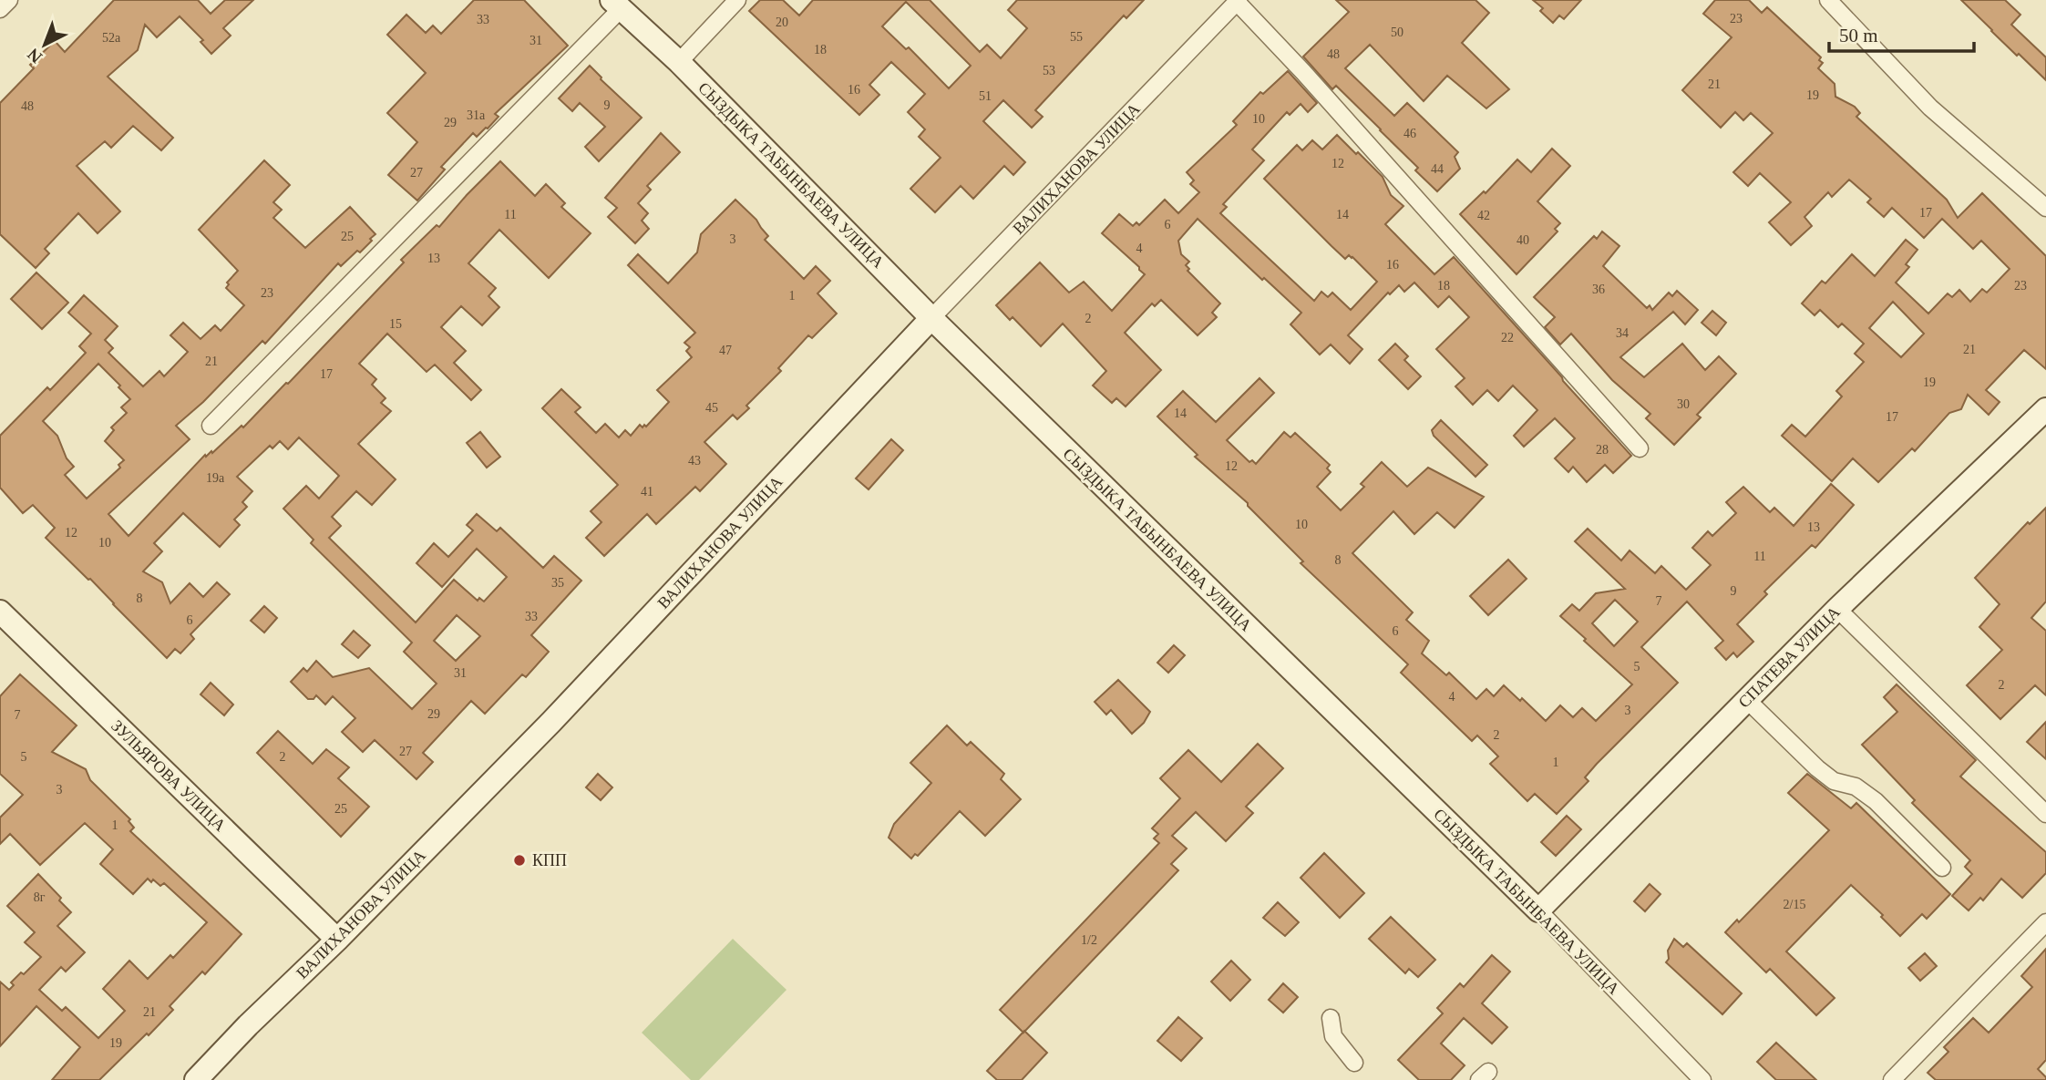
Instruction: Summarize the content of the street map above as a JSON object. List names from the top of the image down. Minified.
{"streets":{"street":["ВАЛИХАНОВА УЛИЦА","СЫЗДЫКА ТАБЫНБАЕВА УЛИЦА","СПАТЕВА УЛИЦА","ЗУЛЬЯРОВА УЛИЦА"]},"crossings":[["ВАЛИХАНОВА УЛИЦА","СЫЗДЫКА ТАБЫНБАЕВА УЛИЦА"],["ВАЛИХАНОВА УЛИЦА","ЗУЛЬЯРОВА УЛИЦА"],["СЫЗДЫКА ТАБЫНБАЕВА УЛИЦА","СПАТЕВА УЛИЦА"]],"places":["КПП"],"house_numbers":["23","33","20","50","55","52а","31","18","48","53","21","16","19","51","9","48","31а","10","29","46","12","44","27","17","11","14","42","6","25","3","40","4","13","16","18","23","36","23","1","2","15","34","22","21","47","21","17","19","30","45","14","17","28","43","12","19а","41","10","13","12","10","11","8","35","9","8","7","33","6","6","5","31","2","4","3","29","7","2","27","5","2","1","3","25","1","8г","2/15","1/2","21","19"],"scale_bar":"50 m","north":"bottom left"}
